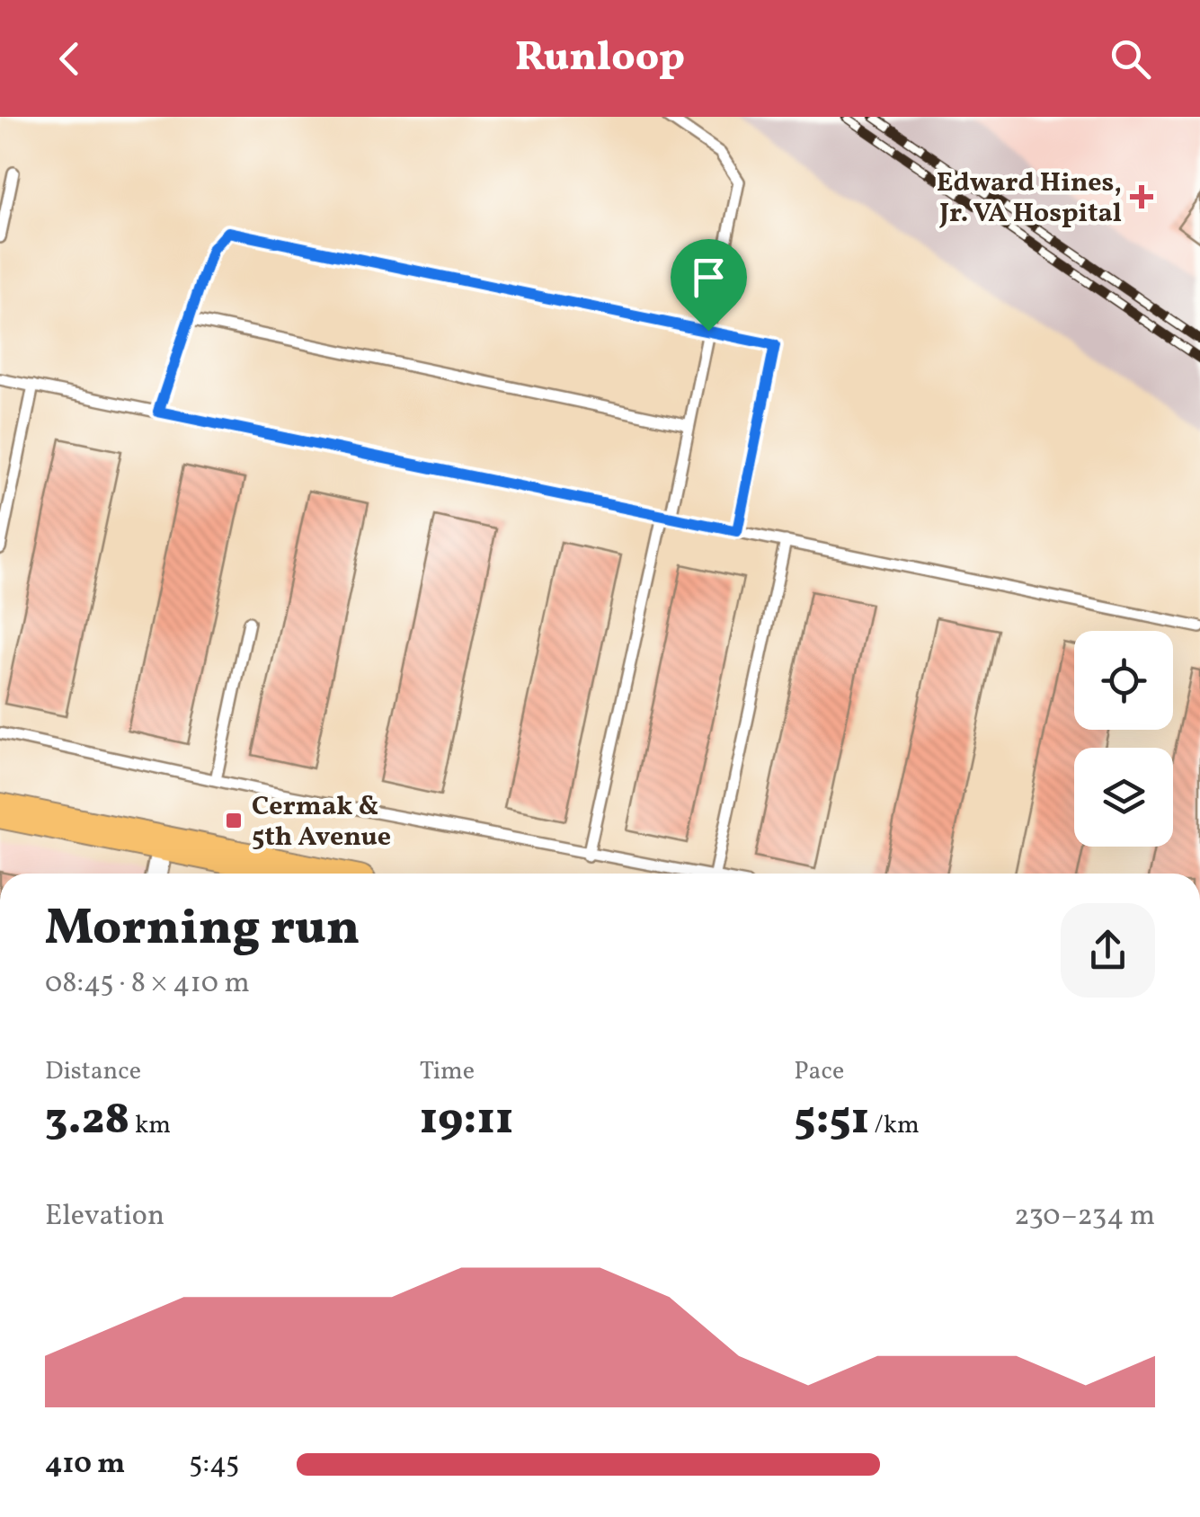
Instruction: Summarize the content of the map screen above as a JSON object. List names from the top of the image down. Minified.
{"places":{"health":["Edward Hines, Jr. VA Hospital"],"transit":["Cermak & 5th Avenue"]},"page":{"header":"Runloop","heading":["Morning run","08:45 · 8 × 410 m"],"stats":[["Distance","3.28 km"],["Time","19:11"],["Pace","5:51 /km"]],"chart":["Elevation","230–234 m"],"list":[{"name":"410 m","note":"5:45"}]}}
